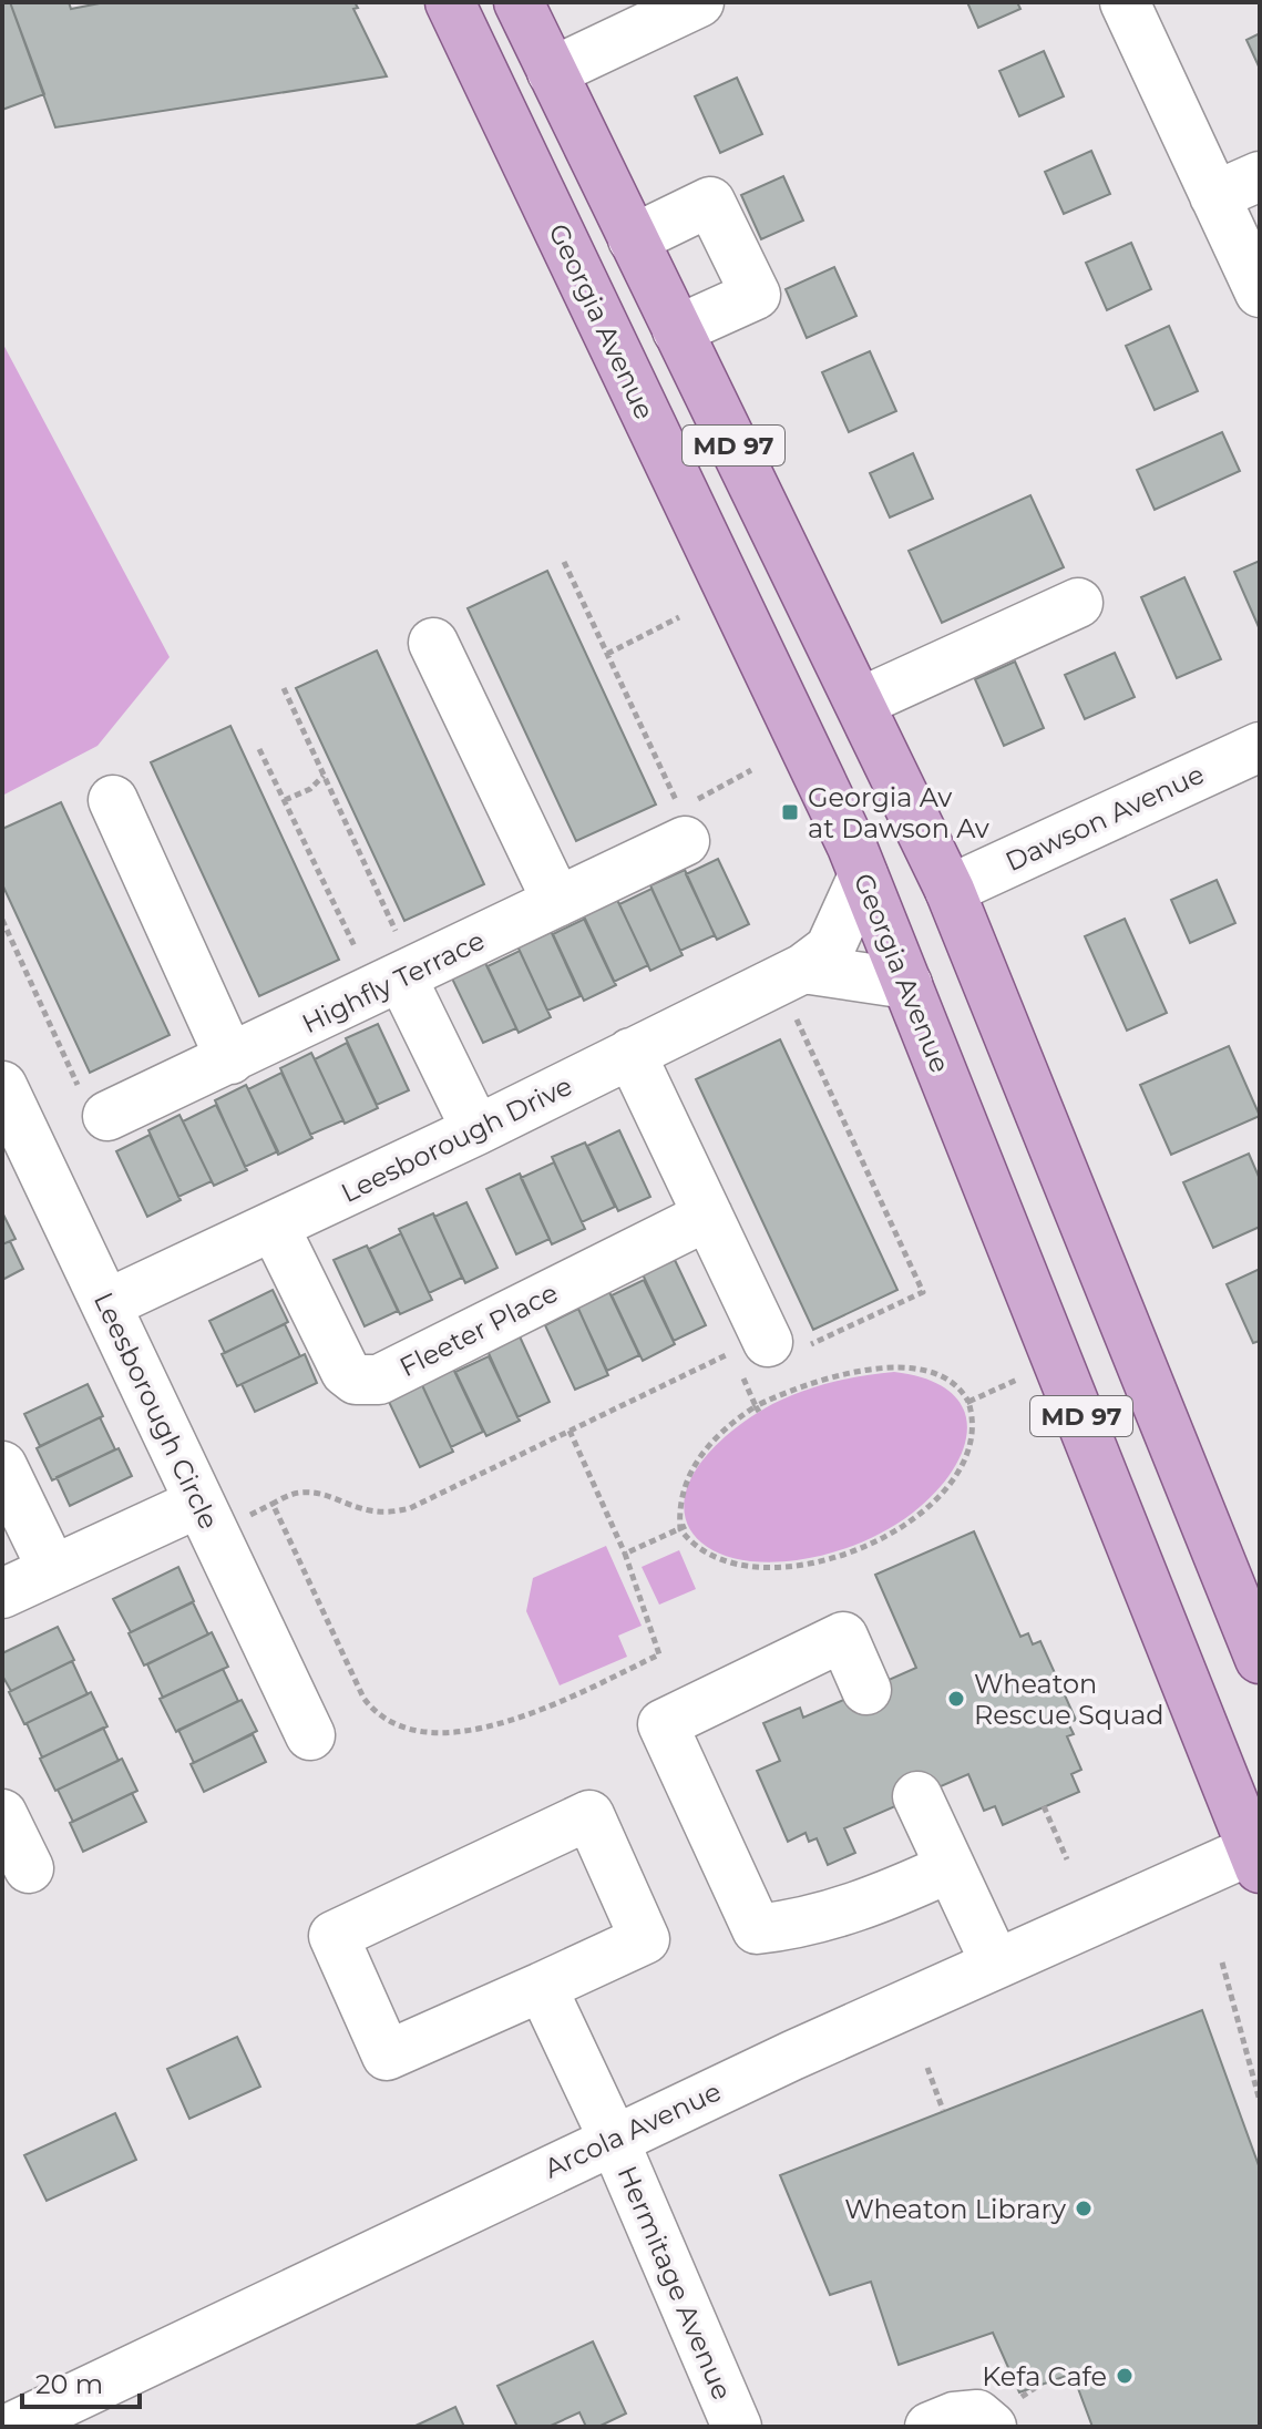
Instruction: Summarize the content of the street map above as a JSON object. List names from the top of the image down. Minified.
{"streets":{"main road":["Georgia Avenue","MD 97"],"street":["Dawson Avenue","Highfly Terrace","Leesborough Drive","Fleeter Place","Leesborough Circle","Arcola Avenue","Hermitage Avenue"]},"crossings":[["Georgia Avenue","Leesborough Drive"],["Georgia Avenue","Arcola Avenue"],["MD 97","Dawson Avenue"],["Leesborough Drive","Fleeter Place"],["Leesborough Drive","Leesborough Circle"],["Arcola Avenue","Hermitage Avenue"]],"places":{"transit":["Georgia Av at Dawson Av"],"other":["Wheaton Rescue Squad","Wheaton Library","Kefa Cafe"]},"scale_bar":"20 m"}
